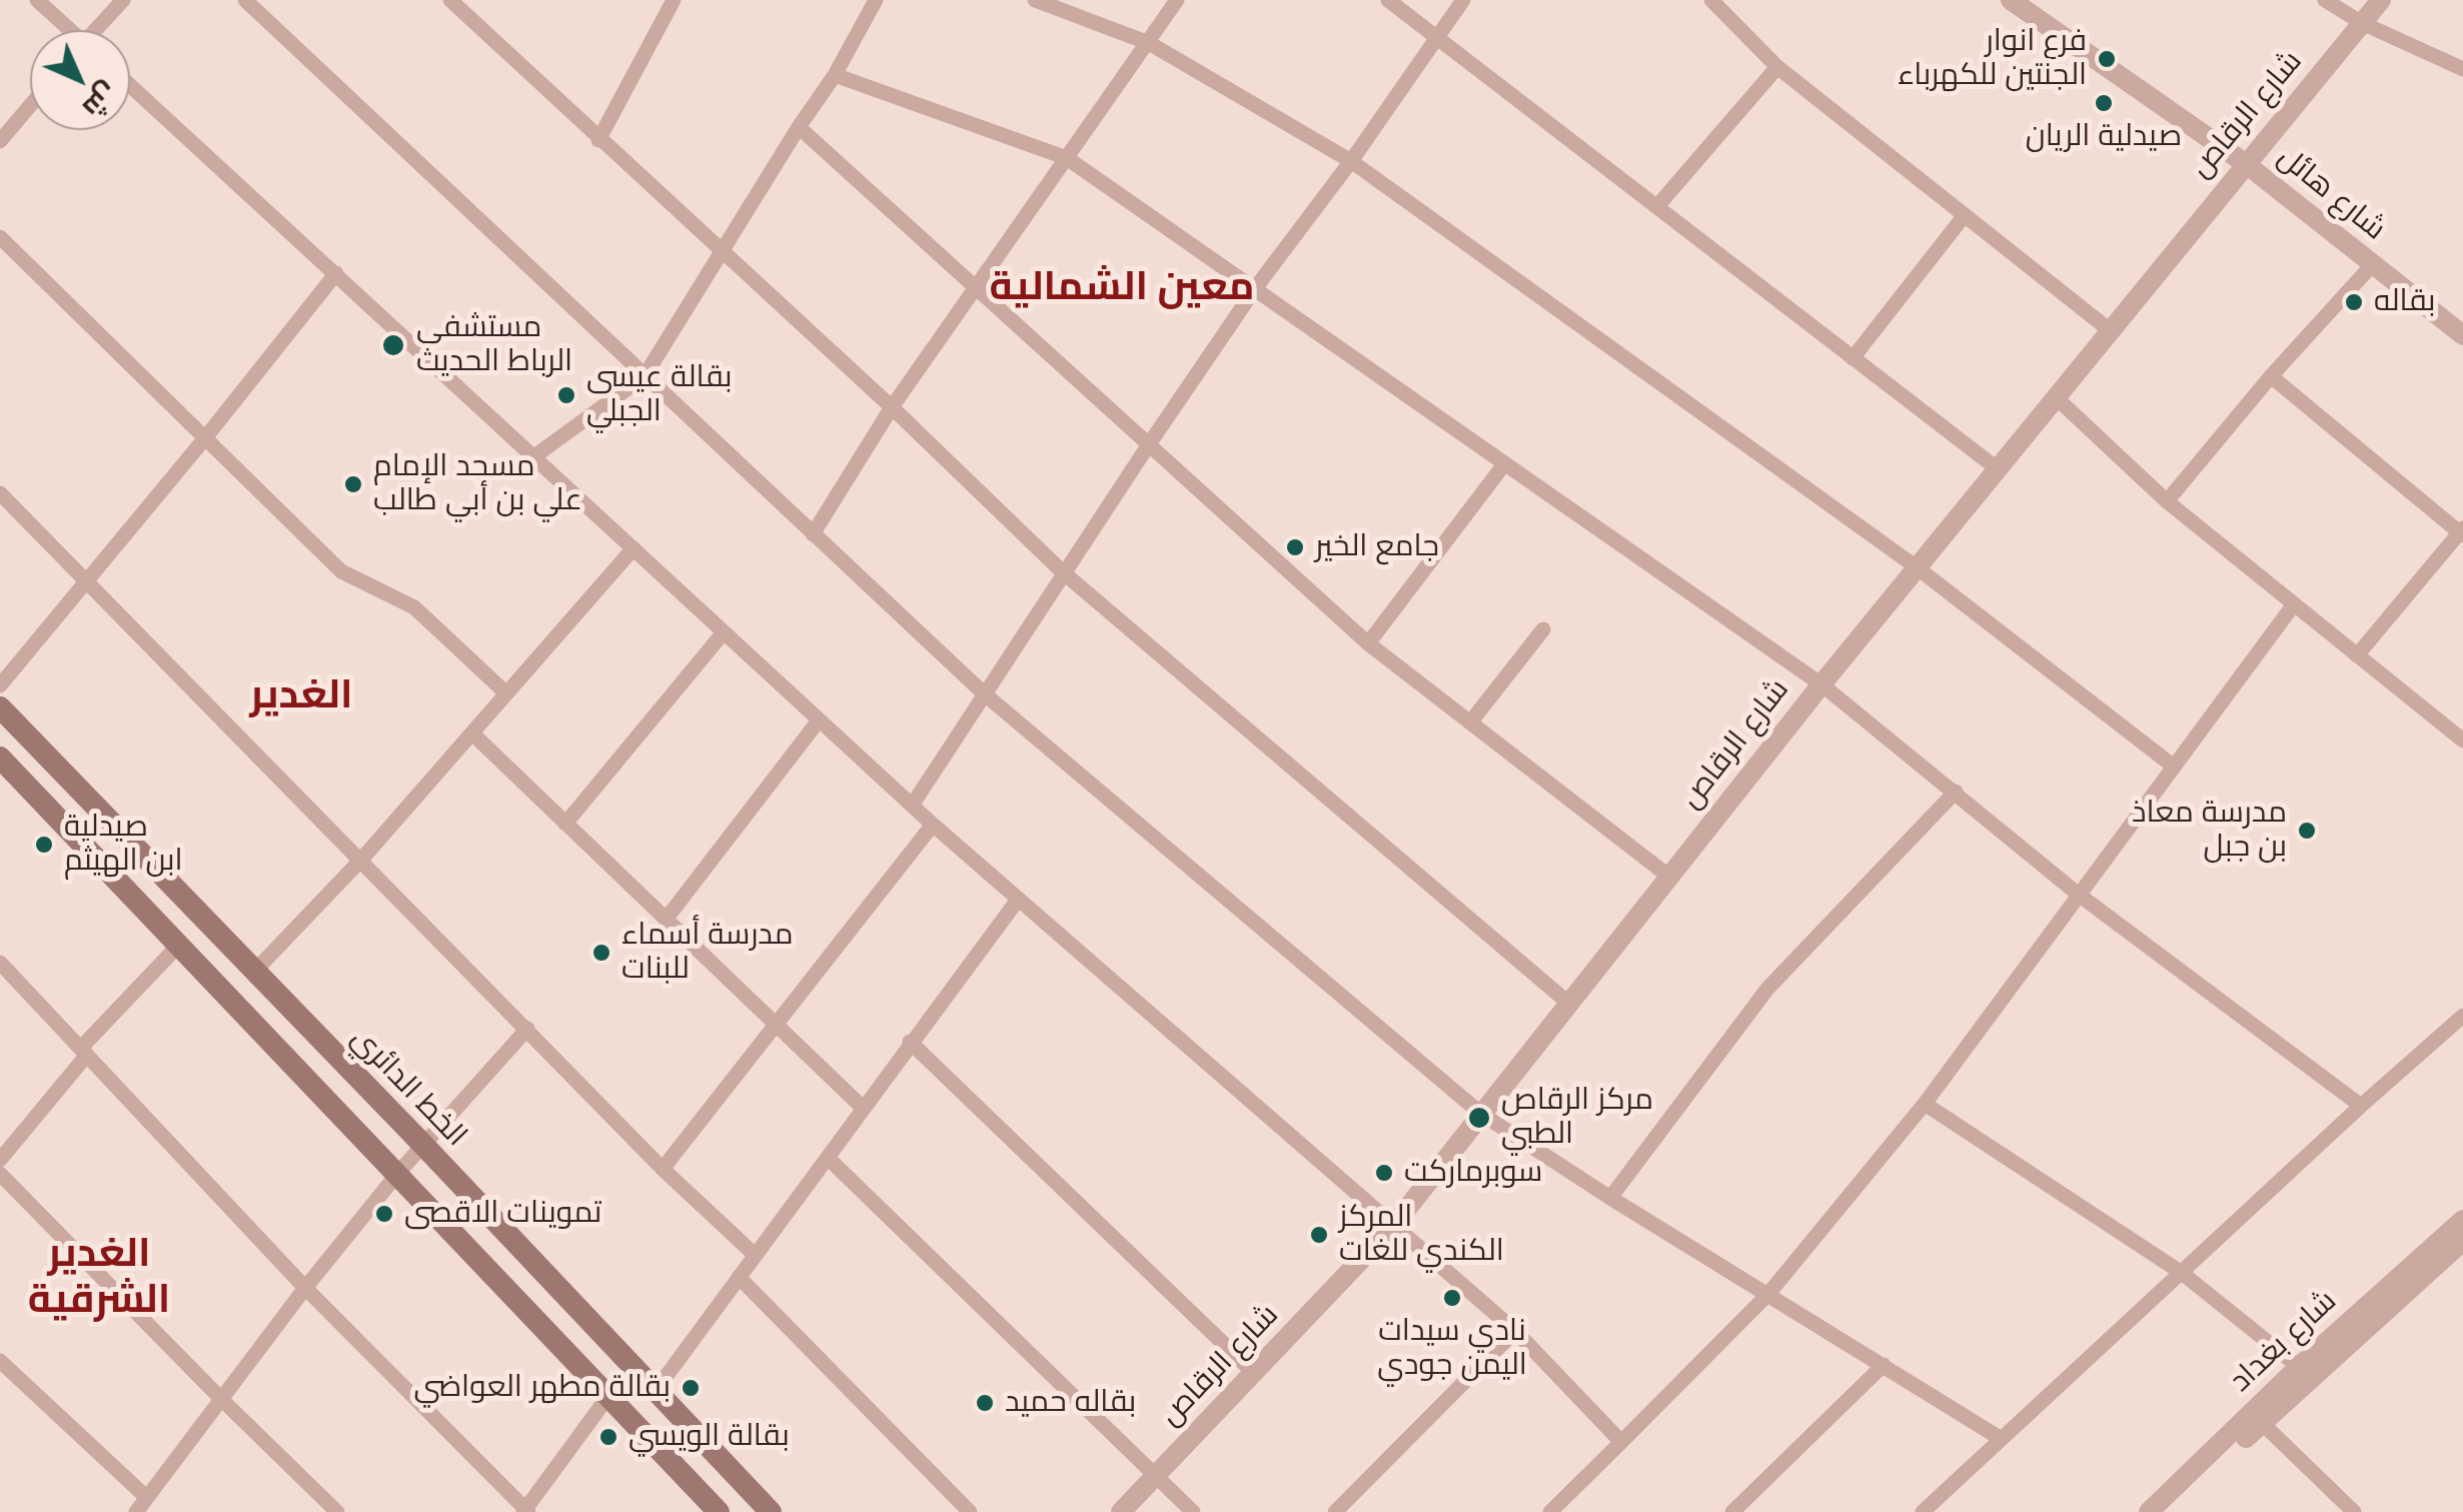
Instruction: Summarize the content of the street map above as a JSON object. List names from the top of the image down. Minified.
{"streets":{"main road":["الخط الدائري"],"street":["شارع الرقاص","شارع هائل","شارع بغداد"]},"crossings":[["شارع الرقاص","شارع هائل"]],"districts":["معين الشمالية","الغدير","الغدير الشرقية"],"places":["فرع انوار الجنتين للكهرباء","صيدلية الريان","بقاله","مستشفى الرباط الحديث","بقالة عيسى الجبلي","مسجد الإمام علي بن أبي طالب","جامع الخير","مدرسة معاذ بن جبل","صيدلية ابن الهيثم","مدرسة أسماء للبنات","مركز الرقاص الطبي","سوبرماركت","تموينات الاقصى","المركز الكندي للغات","نادي سيدات اليمن جودي","بقالة مطهر العواضي","بقاله حميد","بقالة الويسي"],"north":"bottom right"}
